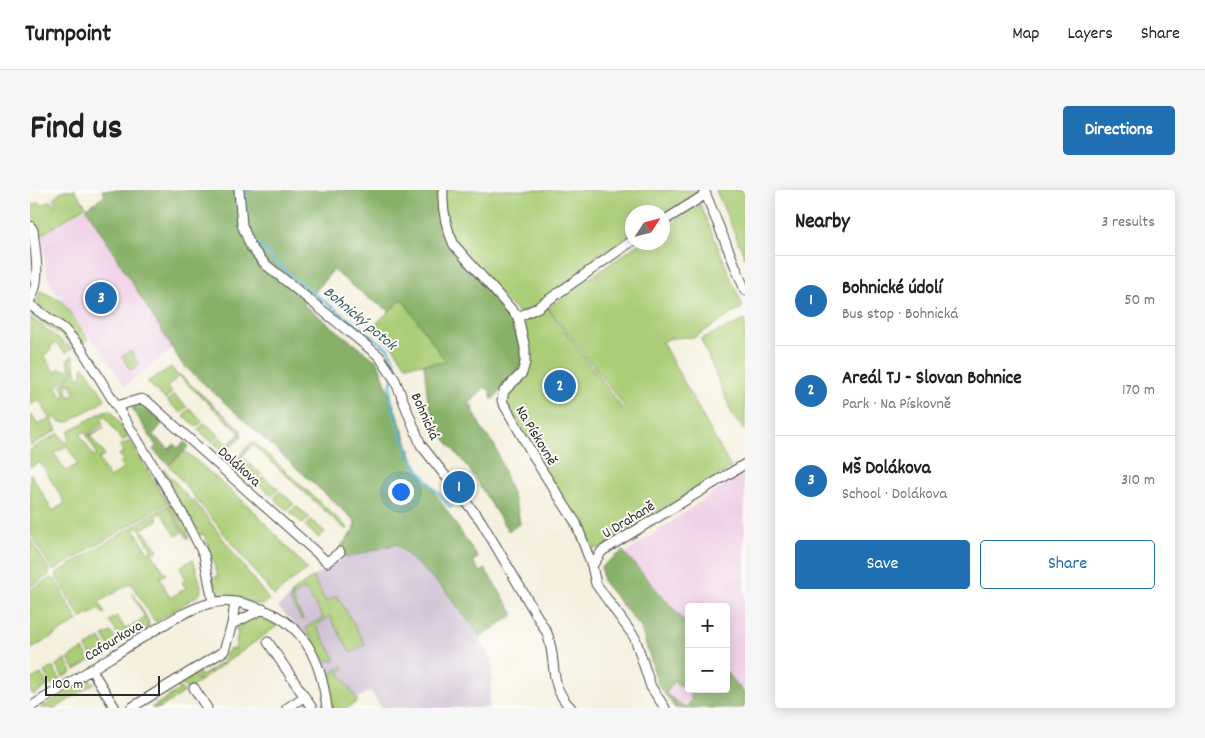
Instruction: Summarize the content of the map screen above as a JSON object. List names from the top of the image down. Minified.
{"streets":{"street":["Bohnická","Na Pískovně","Dolákova","U Drahaně","Cafourkova"]},"crossings":[["Na Pískovně","U Drahaně"]],"water":["Bohnický potok"],"scale_bar":"100 m","north":"top right","page":{"header":"Turnpoint","nav":["Map","Layers","Share"],"title":"Find us","buttons":["Directions",["Save","Share"]],"heading":["Nearby","3 results"],"list":[{"mark":"1","name":"Bohnické údolí","note":"Bus stop · Bohnická","value":"50 m"},{"mark":"2","name":"Areál TJ - Slovan Bohnice","note":"Park · Na Pískovně","value":"170 m"},{"mark":"3","name":"MŠ Dolákova","note":"School · Dolákova","value":"310 m"}],"pins":["3","2","1"],"map_buttons":["+","−"],"scale":"100 m"}}
